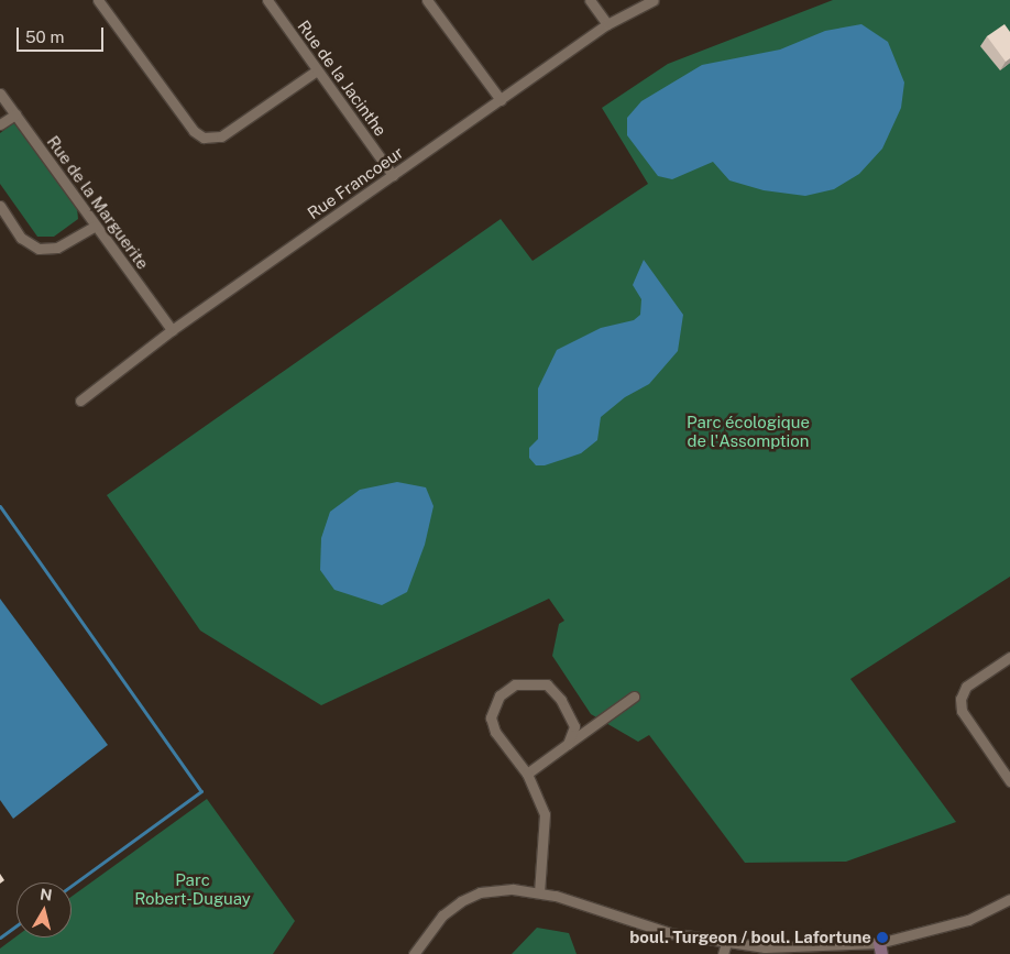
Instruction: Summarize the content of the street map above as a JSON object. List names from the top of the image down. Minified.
{"streets":{"street":["Rue de la Jacinthe","Rue Francoeur","Rue de la Marguerite"]},"crossings":[["Rue de la Jacinthe","Rue Francoeur"],["Rue Francoeur","Rue de la Marguerite"]],"parks":["Parc écologique de l'Assomption","Parc Robert-Duguay"],"places":["boul. Turgeon / boul. Lafortune"],"scale_bar":"50 m","north":"top"}
